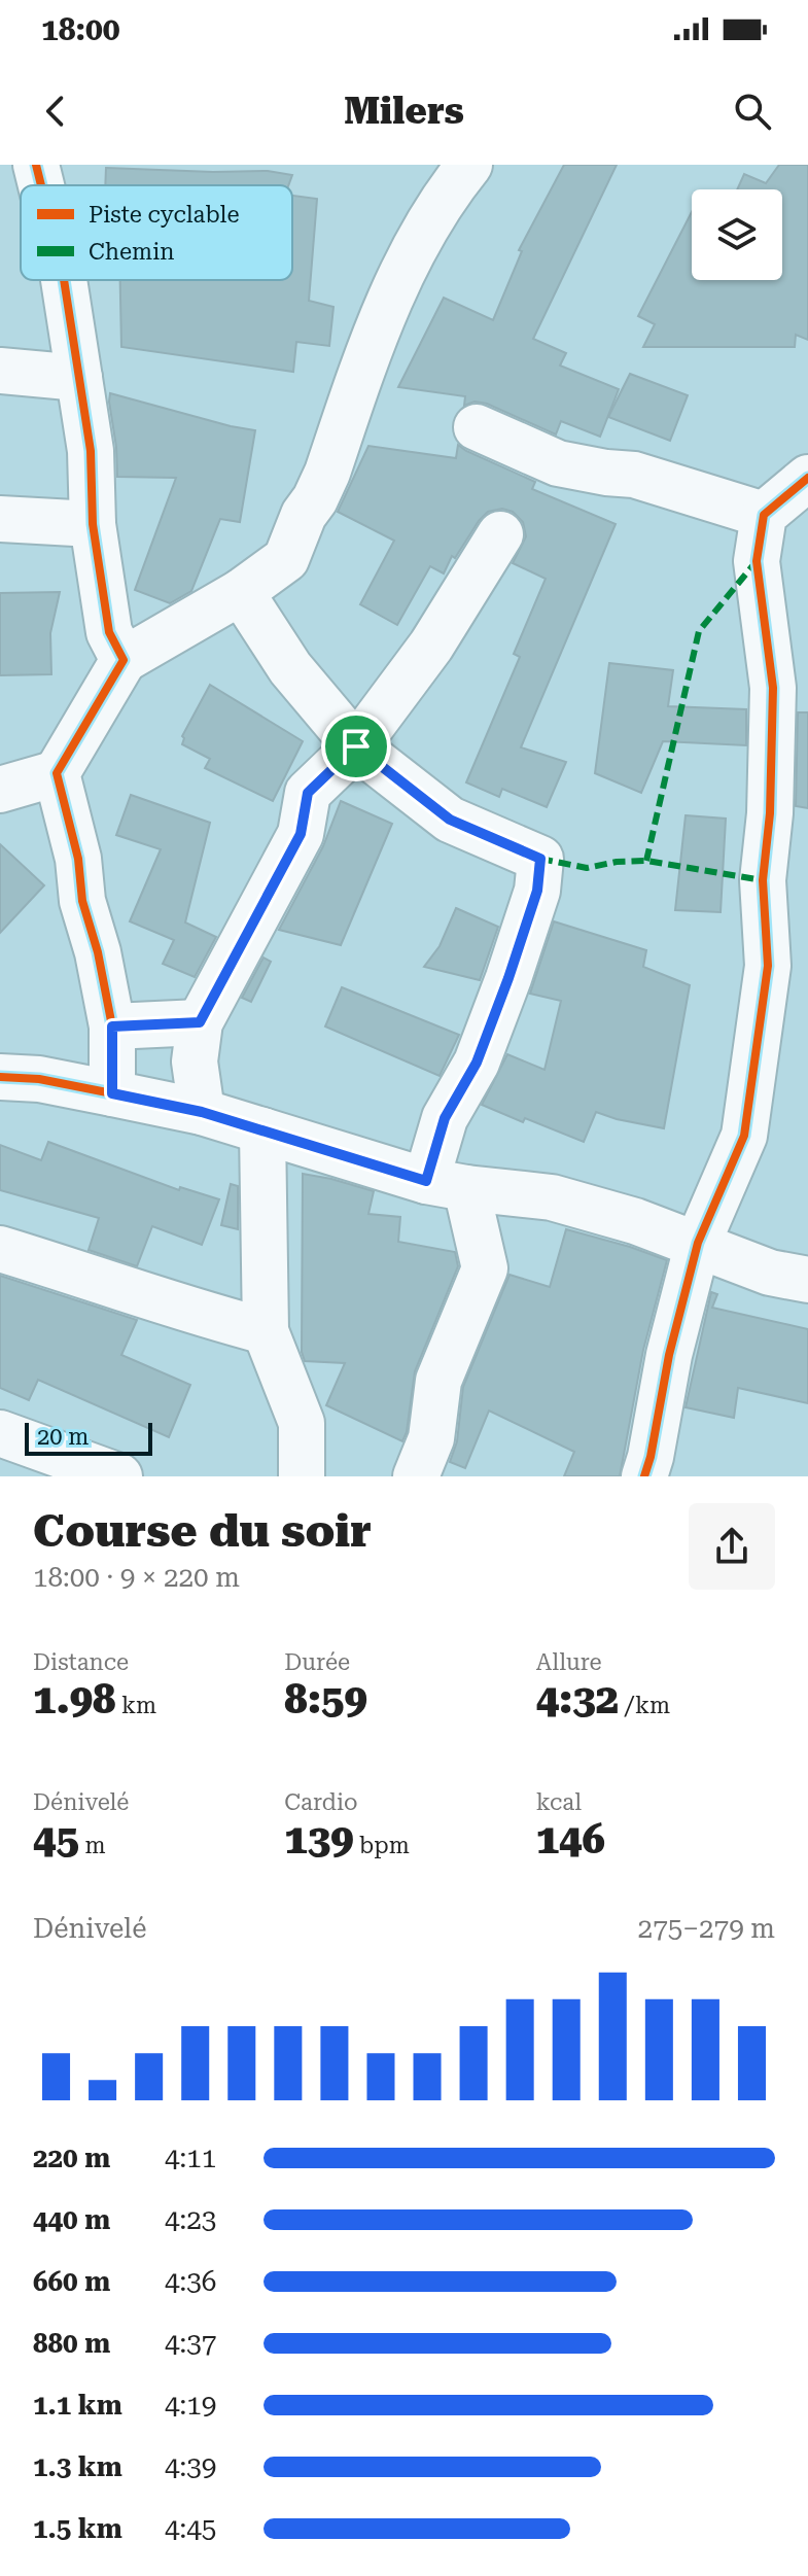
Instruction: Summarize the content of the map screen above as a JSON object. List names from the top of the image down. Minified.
{"legend":["Piste cyclable","Chemin"],"scale_bar":"20 m","page":{"status":"18:00","header":"Milers","scale":"20 m","heading":["Course du soir","18:00 · 9 × 220 m"],"stats":[["Distance","1.98 km"],["Durée","8:59"],["Allure","4:32 /km"],["Dénivelé","45 m"],["Cardio","139 bpm"],["kcal","146"]],"chart":["Dénivelé","275–279 m"],"list":[{"name":"220 m","note":"4:11"},{"name":"440 m","note":"4:23"},{"name":"660 m","note":"4:36"},{"name":"880 m","note":"4:37"},{"name":"1.1 km","note":"4:19"},{"name":"1.3 km","note":"4:39"},{"name":"1.5 km","note":"4:45"}]}}
